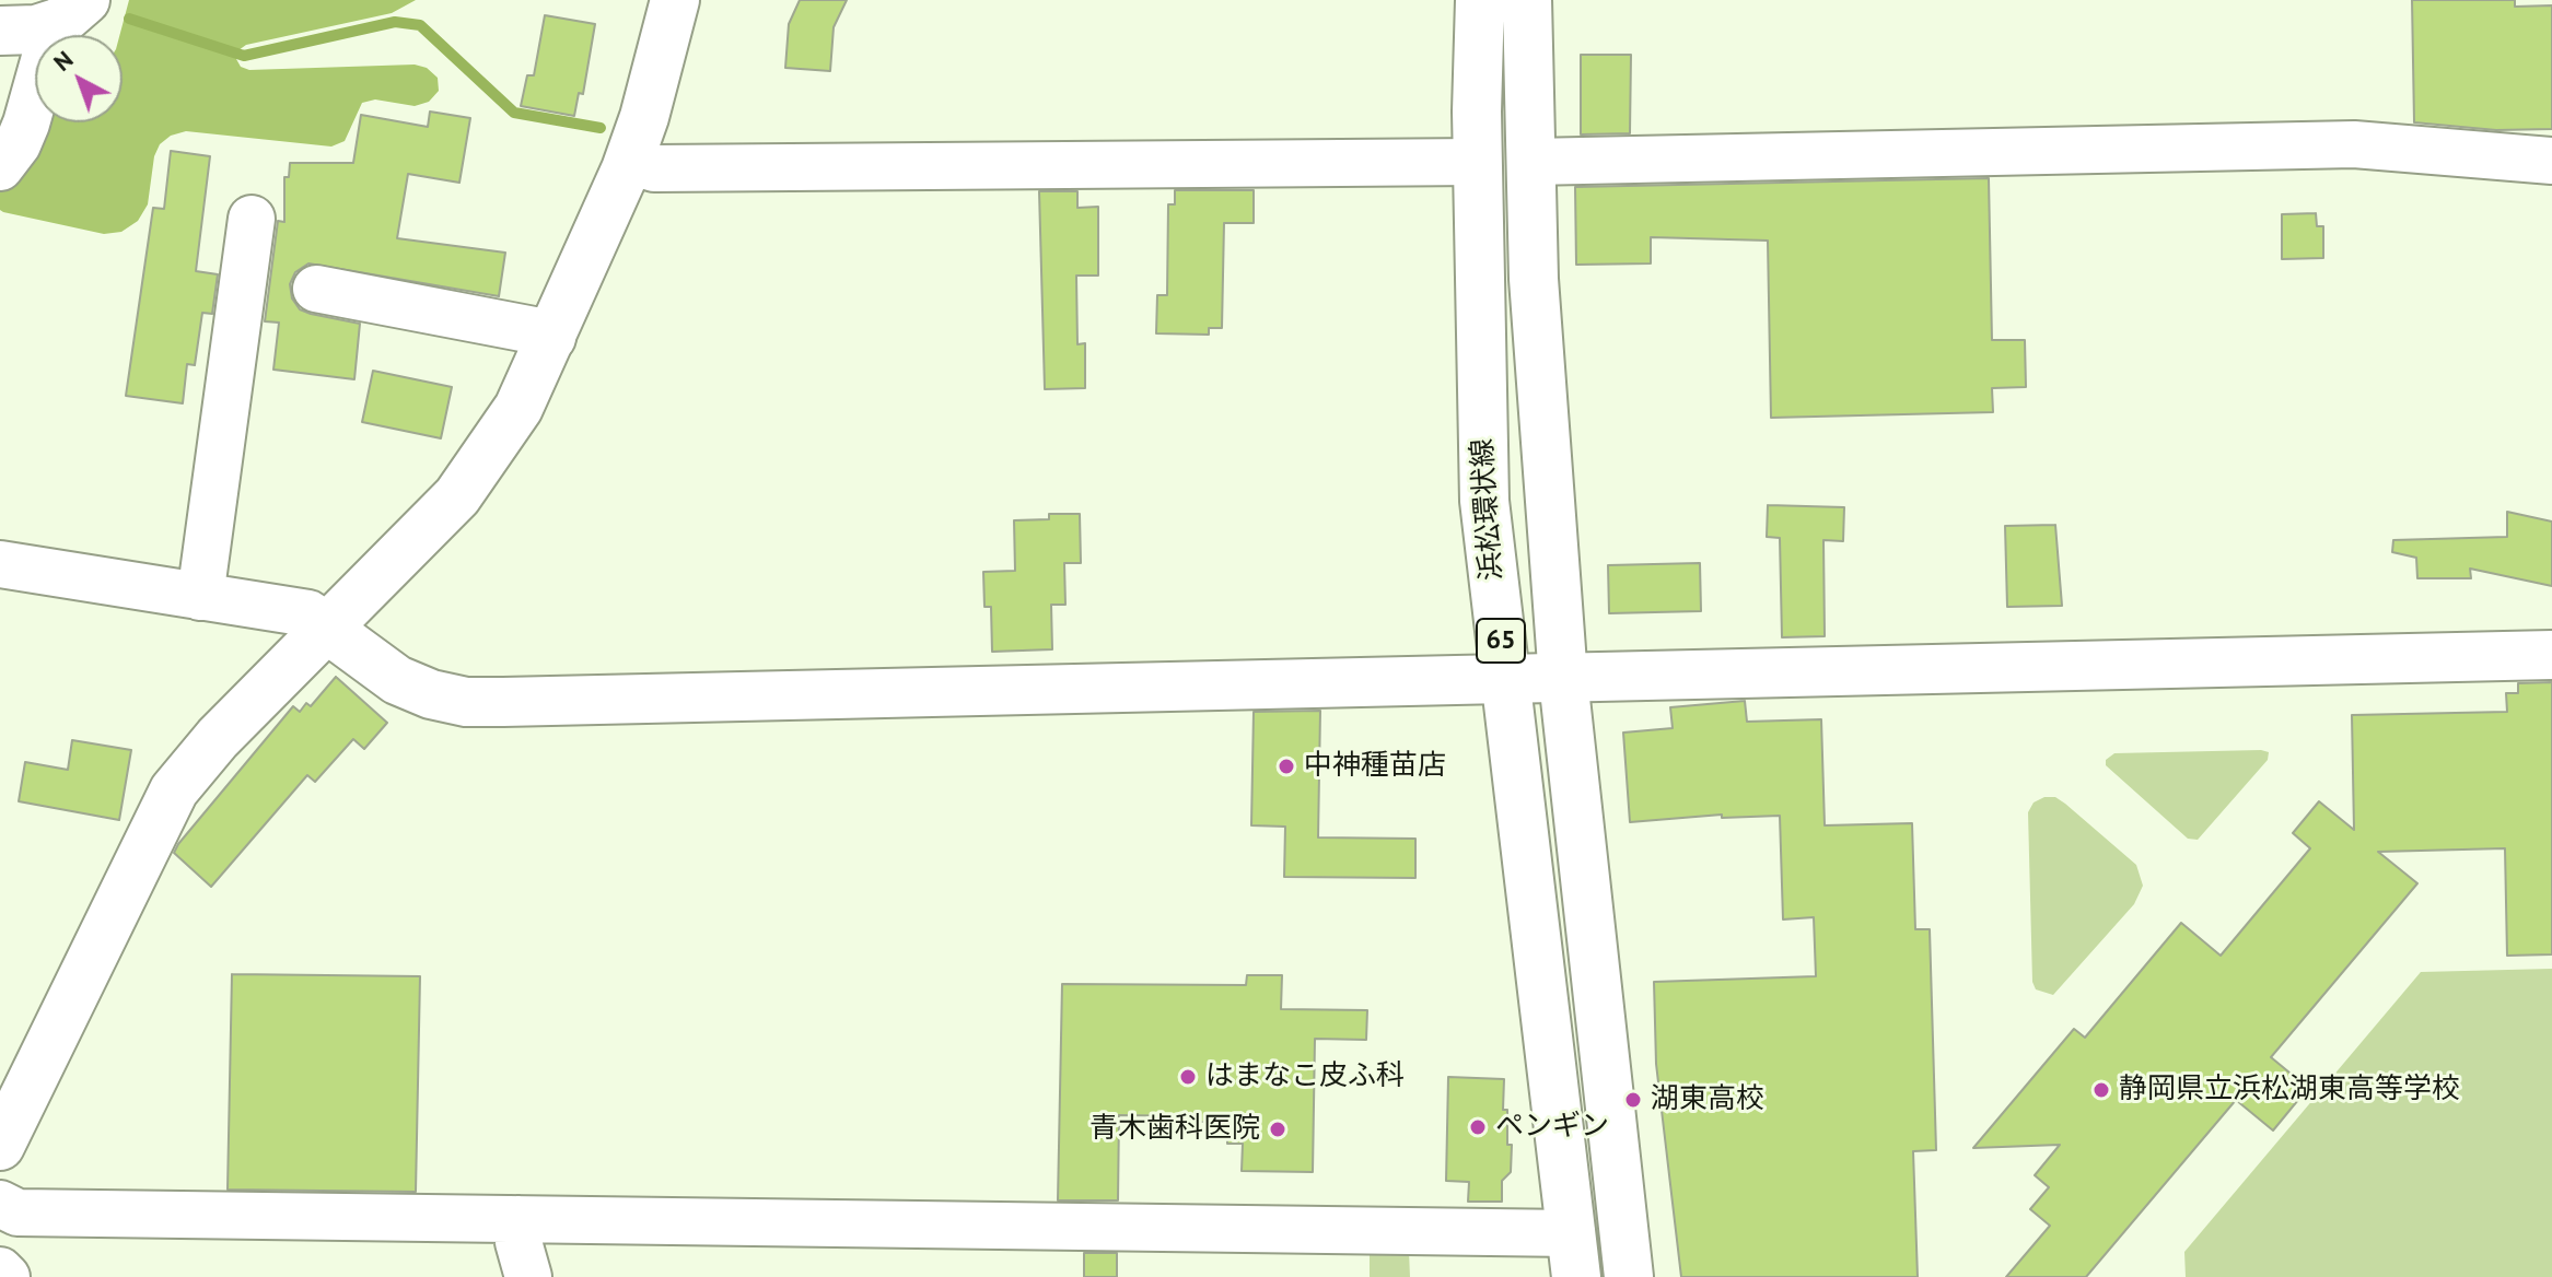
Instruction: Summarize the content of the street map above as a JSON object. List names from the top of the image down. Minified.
{"streets":{"street":["浜松環状線","65"]},"places":["中神種苗店","はまなこ皮ふ科","静岡県立浜松湖東高等学校","湖東高校","ペンギン","青木歯科医院"],"north":"top left"}
